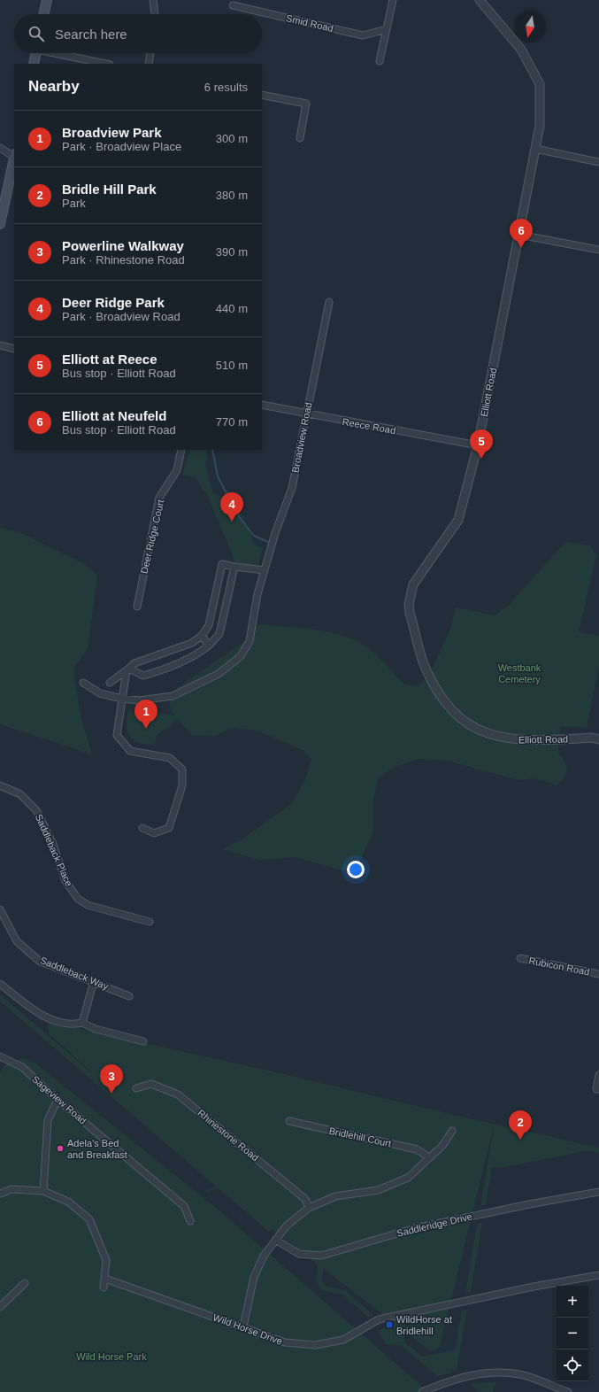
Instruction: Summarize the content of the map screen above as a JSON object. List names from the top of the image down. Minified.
{"streets":{"street":["Smid Road","Elliott Road","Reece Road","Broadview Road","Deer Ridge Court","Saddleback Place","Rubicon Road","Saddleback Way","Sageview Road","Rhinestone Road","Bridlehill Court","Saddleridge Drive","Wild Horse Drive"]},"crossings":[["Elliott Road","Reece Road"],["Reece Road","Broadview Road"]],"parks":["Westbank Cemetery","Wild Horse Park"],"places":{"other":["Adela's Bed and Breakfast"],"transit":["WildHorse at Bridlehill"]},"north":"bottom","page":{"search":"Search here","heading":["Nearby","6 results"],"list":[{"mark":"1","name":"Broadview Park","note":"Park · Broadview Place","value":"300 m"},{"mark":"2","name":"Bridle Hill Park","note":"Park","value":"380 m"},{"mark":"3","name":"Powerline Walkway","note":"Park · Rhinestone Road","value":"390 m"},{"mark":"4","name":"Deer Ridge Park","note":"Park · Broadview Road","value":"440 m"},{"mark":"5","name":"Elliott at Reece","note":"Bus stop · Elliott Road","value":"510 m"},{"mark":"6","name":"Elliott at Neufeld","note":"Bus stop · Elliott Road","value":"770 m"}],"pins":["6","5","4","1","3","2"],"map_buttons":["+","−"]}}
